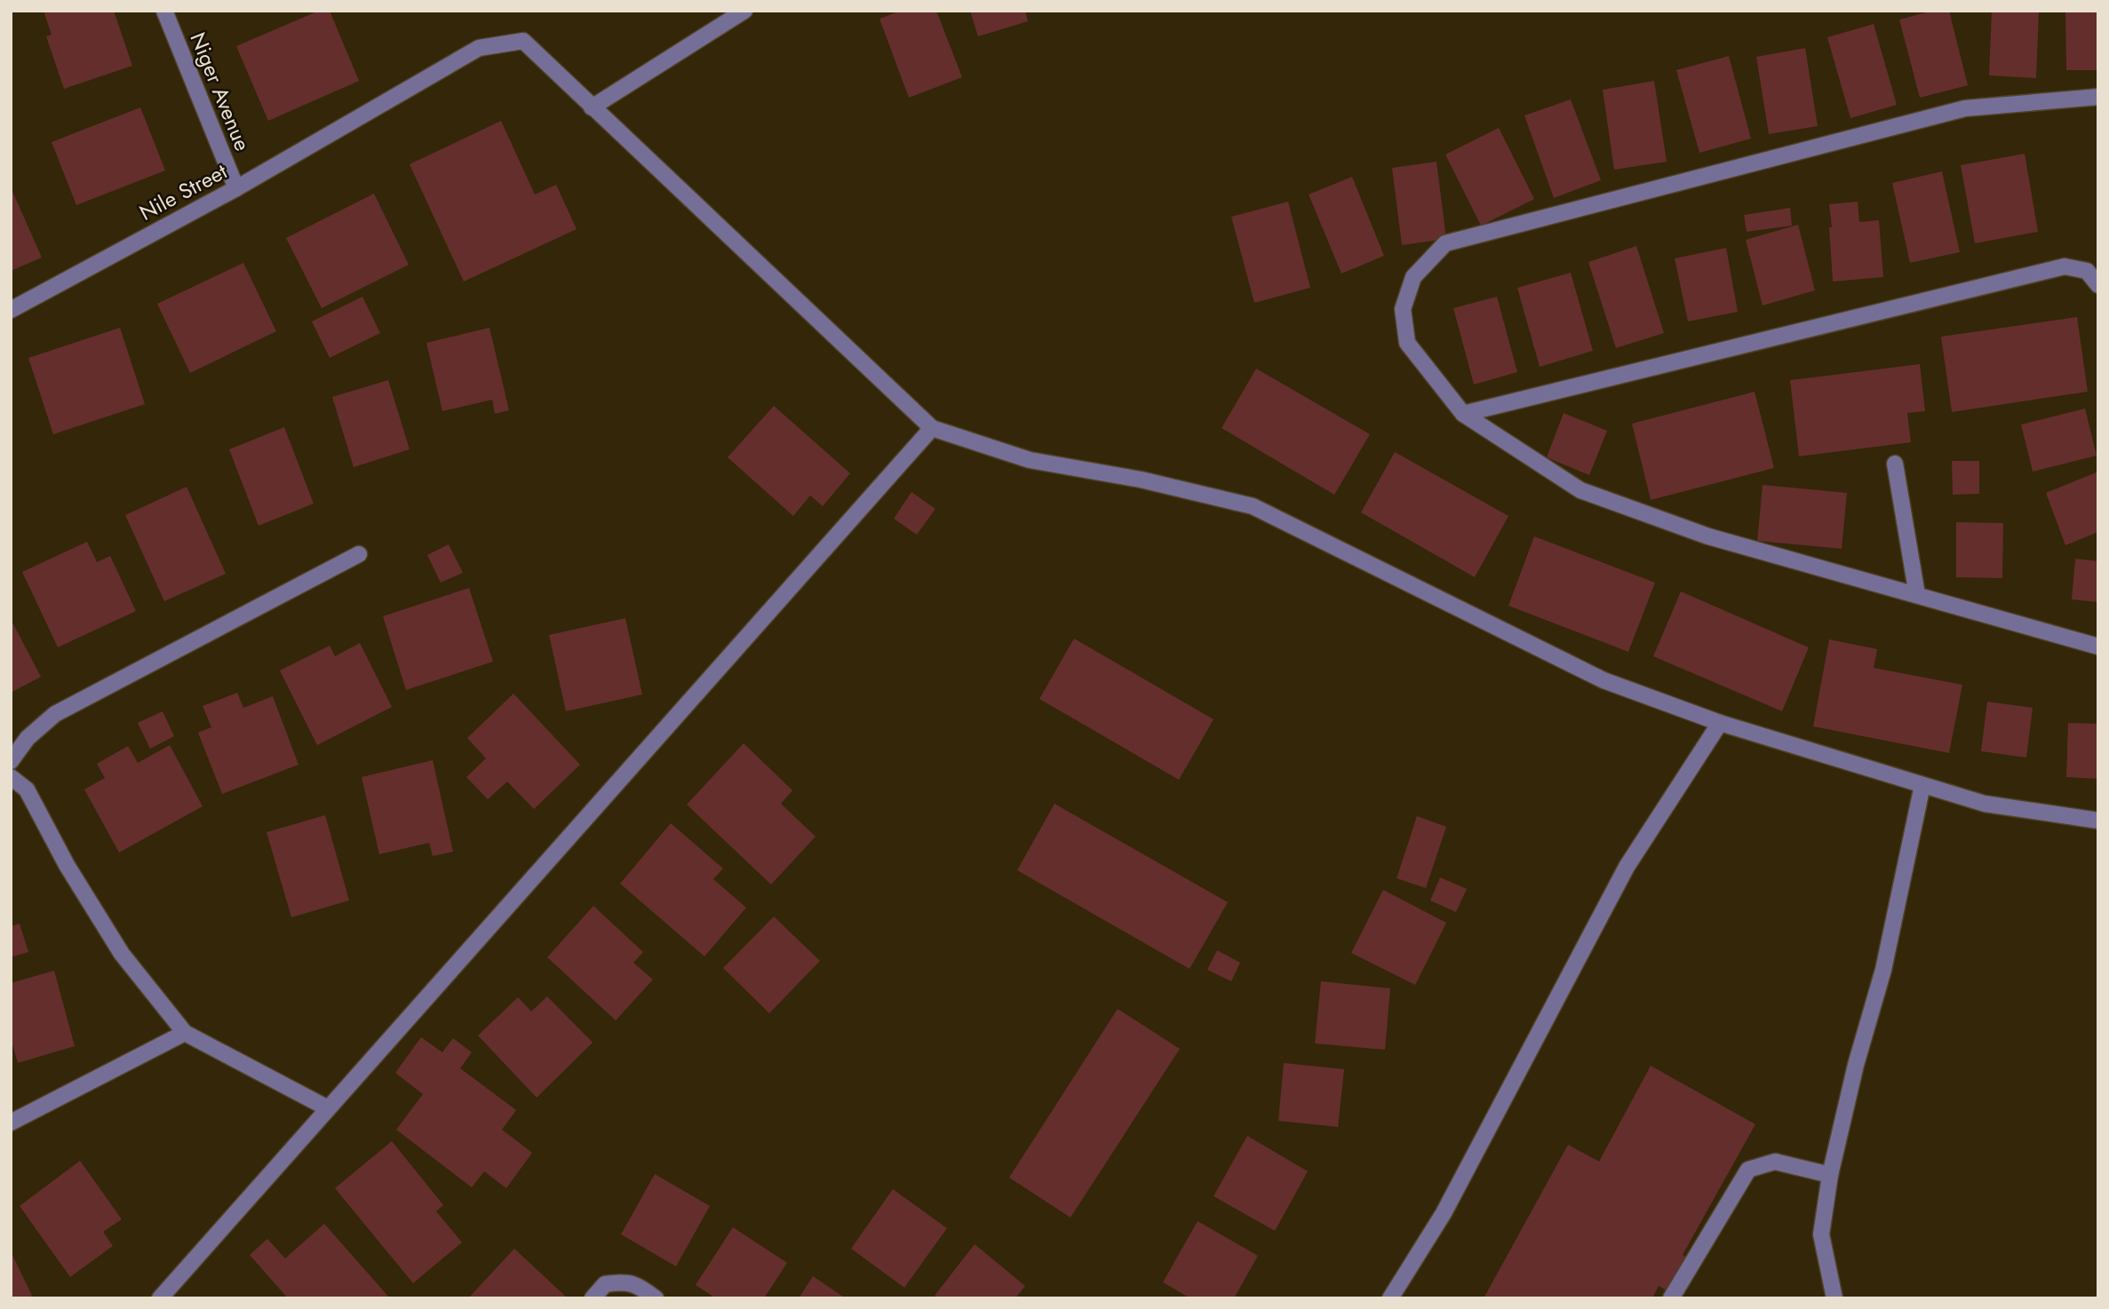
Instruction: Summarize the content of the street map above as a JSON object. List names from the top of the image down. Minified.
{"streets":{"street":["Niger Avenue","Nile Street"]},"crossings":[["Niger Avenue","Nile Street"]]}
